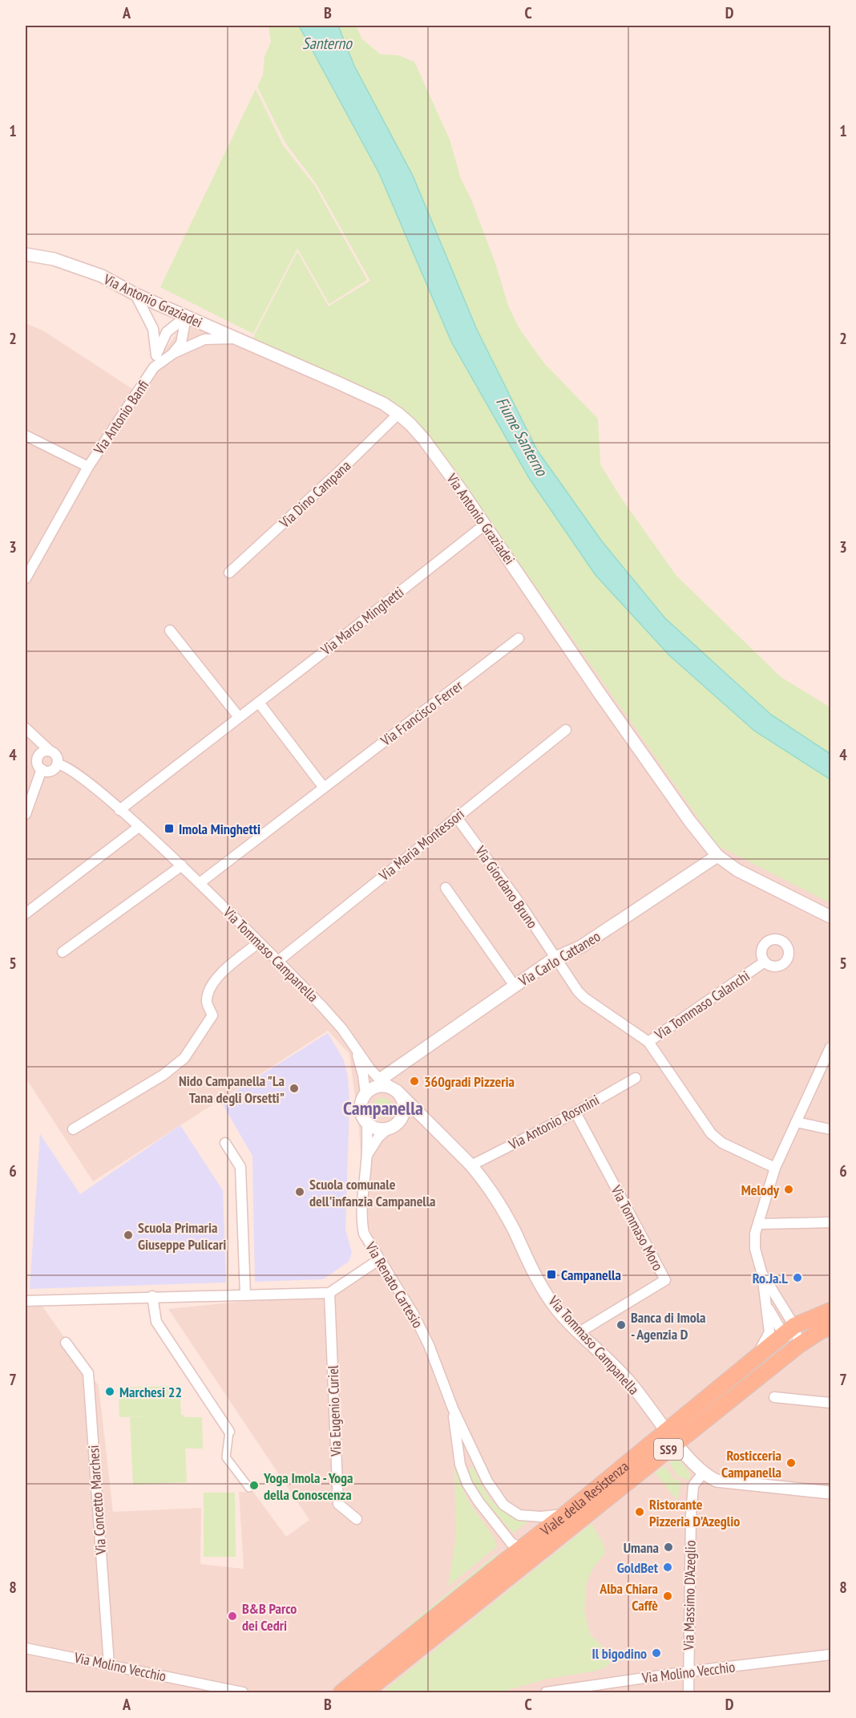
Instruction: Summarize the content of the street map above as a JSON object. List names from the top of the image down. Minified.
{"streets":{"main road":["SS9","Viale della Resistenza"],"street":["Via Antonio Graziadei","Via Antonio Banfi","Via Dino Campana","Via Marco Minghetti","Via Francisco Ferrer","Via Maria Montessori","Via Giordano Bruno","Via Tommaso Campanella","Via Carlo Cattaneo","Via Tommaso Calanchi","Via Antonio Rosmini","Via Tommaso Moro","Via Renato Cartesio","Via Eugenio Curiel","Via Concetto Marchesi","Via Massimo D'Azeglio","Via Molino Vecchio"]},"crossings":[["Via Antonio Graziadei","Via Antonio Banfi"],["Via Antonio Graziadei","Via Dino Campana"],["Via Antonio Graziadei","Via Marco Minghetti"],["Via Antonio Graziadei","Via Carlo Cattaneo"],["Via Marco Minghetti","Via Tommaso Campanella"],["Via Francisco Ferrer","Via Tommaso Campanella"],["Via Maria Montessori","Via Giordano Bruno"],["Via Maria Montessori","Via Tommaso Campanella"],["Via Giordano Bruno","Via Carlo Cattaneo"],["Via Giordano Bruno","Via Tommaso Calanchi"],["Via Tommaso Campanella","Via Carlo Cattaneo"],["Via Tommaso Campanella","Via Antonio Rosmini"],["Via Tommaso Campanella","Via Tommaso Moro"],["Via Tommaso Campanella","Via Renato Cartesio"],["Via Tommaso Campanella","Viale della Resistenza"],["Via Tommaso Campanella","Via Massimo D'Azeglio"],["Via Carlo Cattaneo","Via Renato Cartesio"],["Via Antonio Rosmini","Via Tommaso Moro"],["Via Renato Cartesio","Viale della Resistenza"],["Via Concetto Marchesi","Via Molino Vecchio"],["Via Massimo D'Azeglio","Via Molino Vecchio"]],"districts":["Campanella"],"water":["Santerno","Fiume Santerno"],"places":{"transit":["Imola Minghetti","Campanella"],"other":["360gradi Pizzeria","Nido Campanella \"La Tana degli Orsetti\"","Melody","Scuola comunale dell'infanzia Campanella","Scuola Primaria Giuseppe Pulicari","Ro.Ja.L","Banca di Imola - Agenzia D","Marchesi 22","Rosticceria Campanella","Yoga Imola - Yoga della Conoscenza","Ristorante Pizzeria D'Azeglio","Umana","GoldBet","Alba Chiara Caffè","B&B Parco dei Cedri","Il bigodino"]},"grid":{"columns":["A","B","C","D"],"rows":["1","2","3","4","5","6","7","8"]}}
